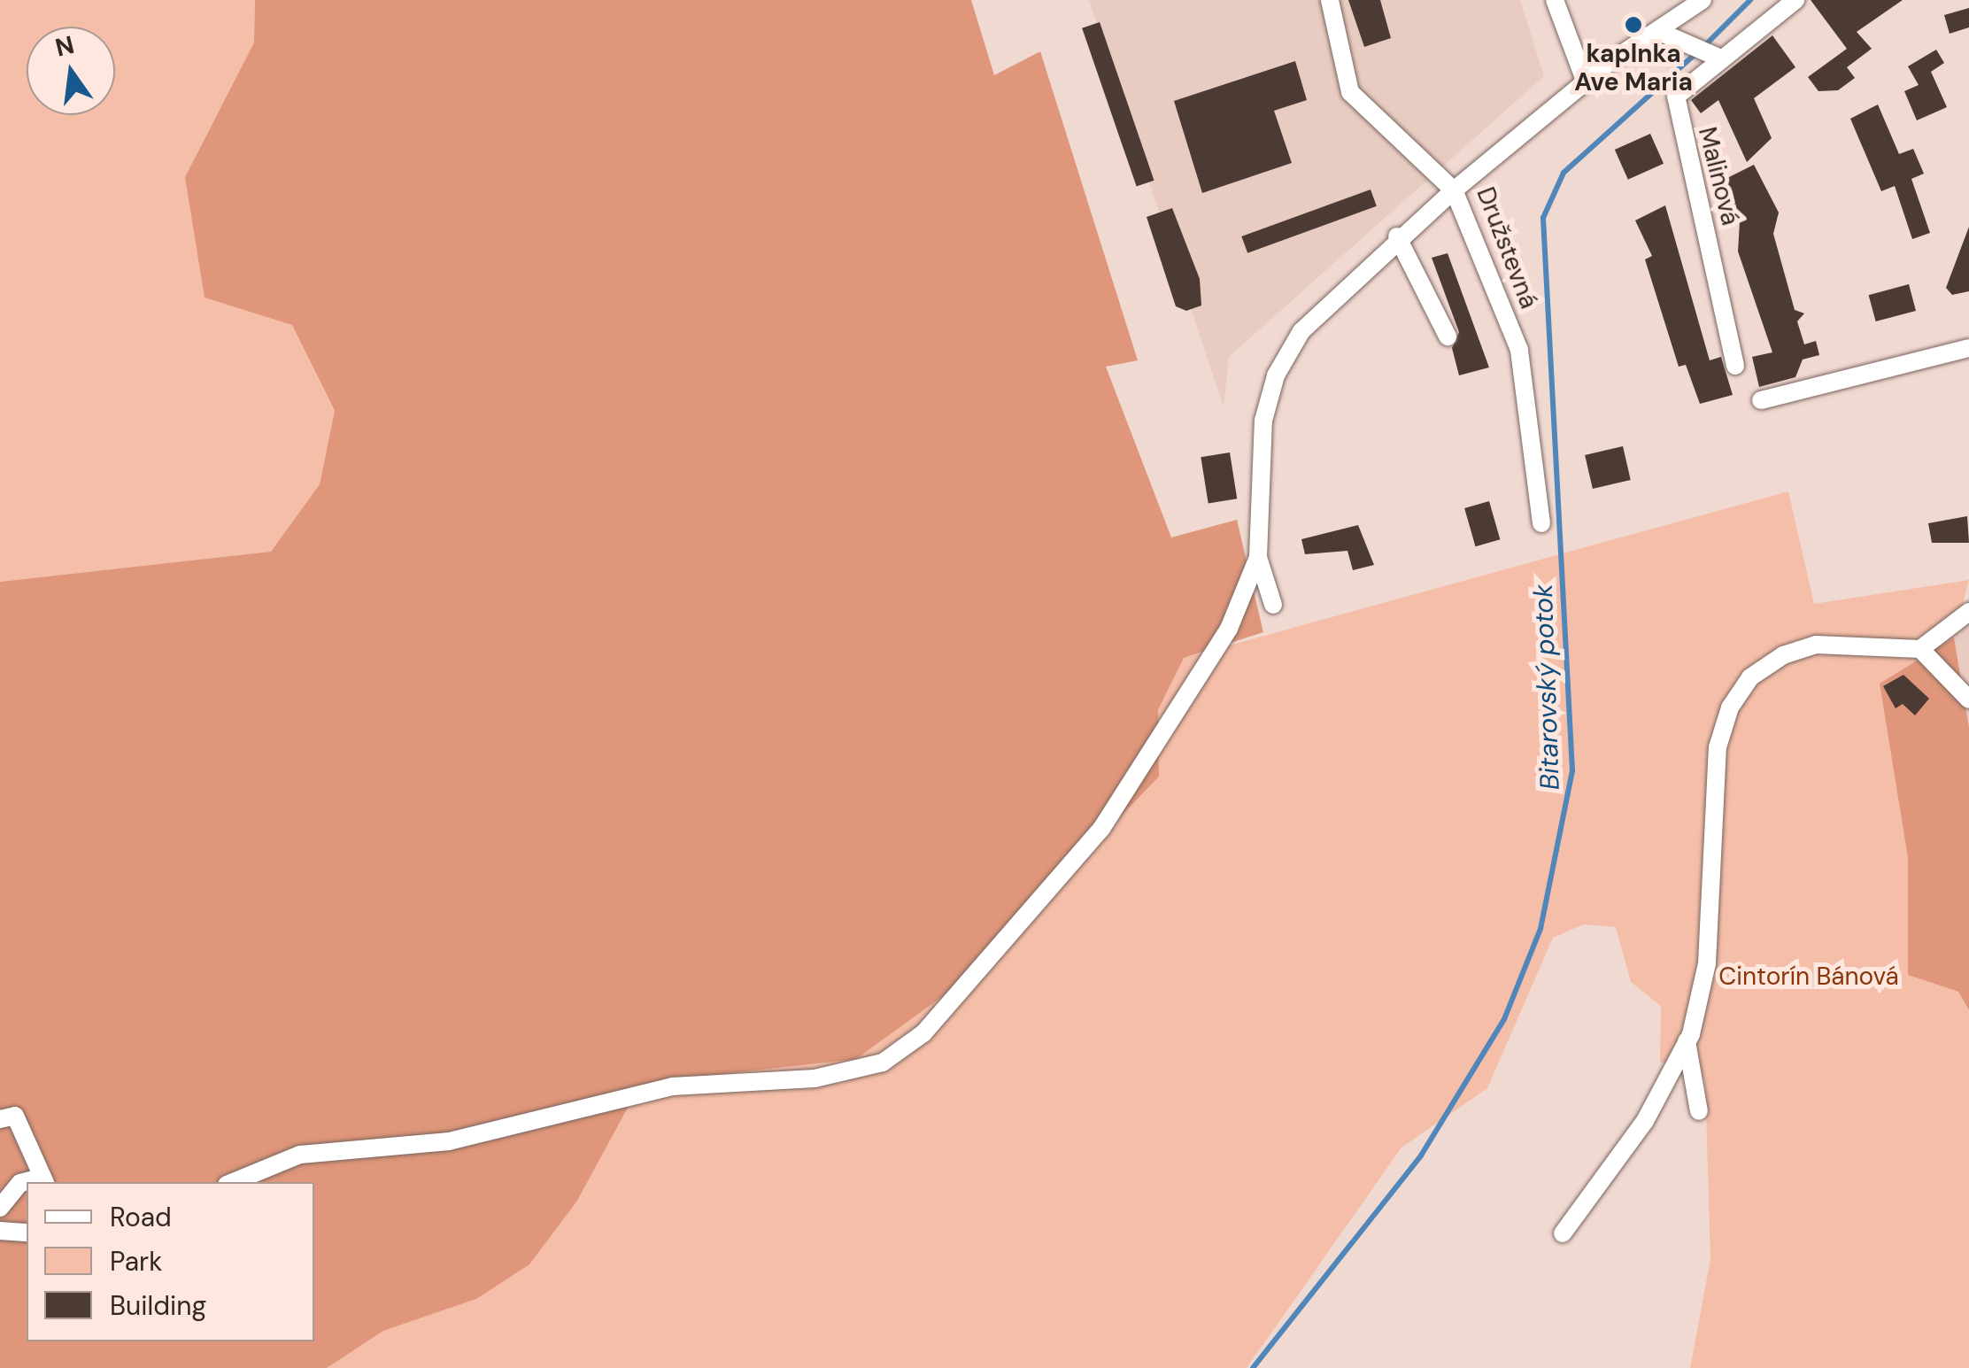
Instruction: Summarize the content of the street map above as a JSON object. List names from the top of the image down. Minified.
{"streets":{"street":["Malinová","Družstevná"]},"water":["Bitarovský potok"],"parks":["Cintorín Bánová"],"places":["kaplnka Ave Maria"],"legend":["Road","Park","Building"],"north":"top"}
